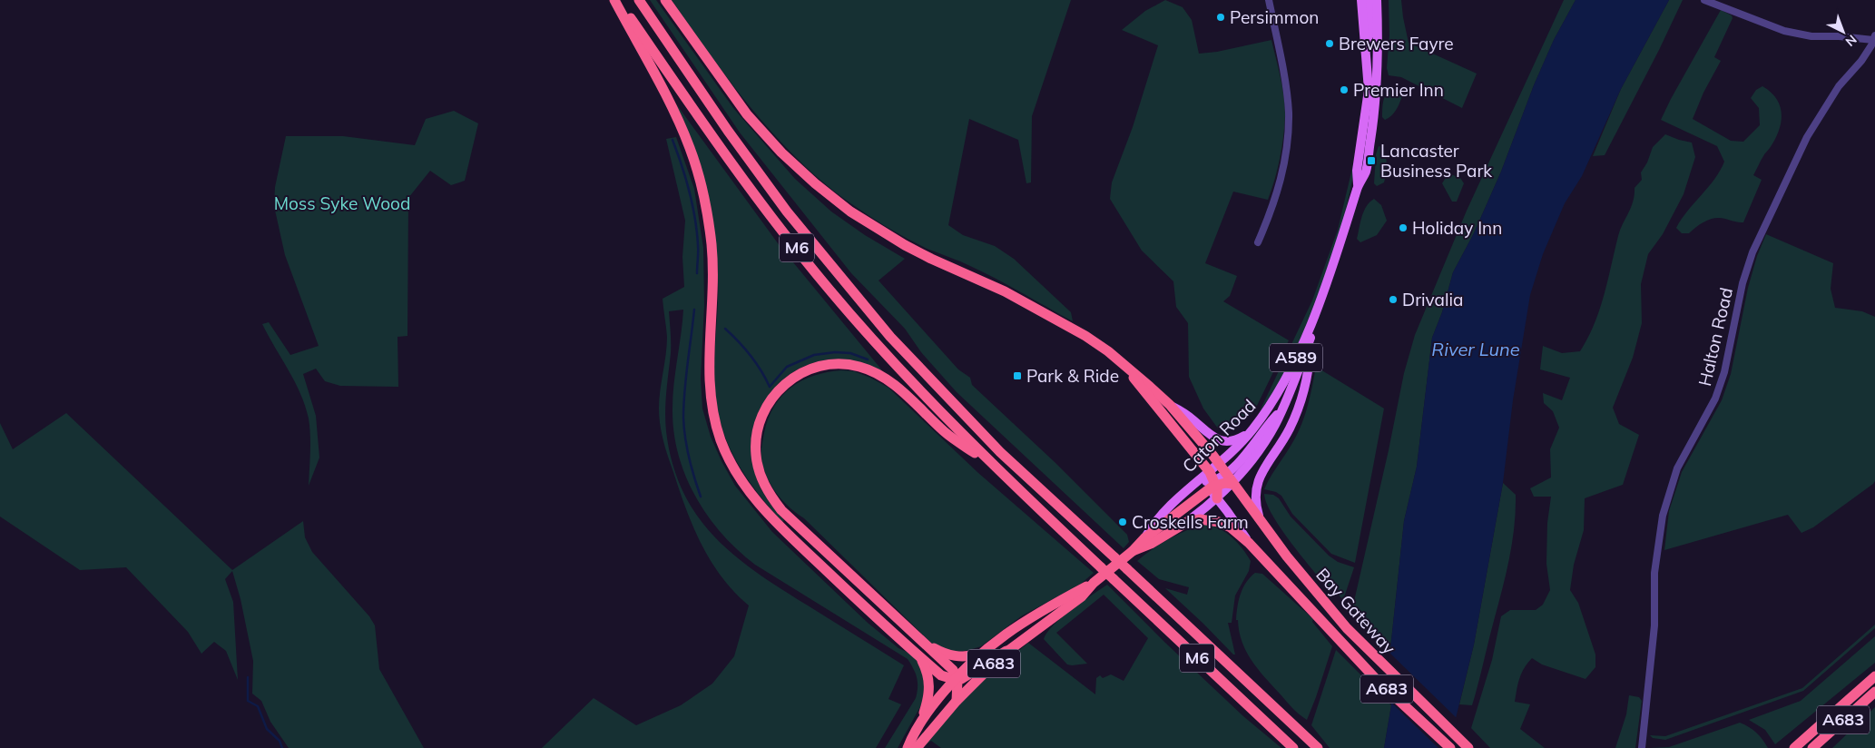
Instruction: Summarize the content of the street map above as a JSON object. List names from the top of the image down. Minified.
{"streets":{"highway":["M6","Caton Road","Bay Gateway","A683"],"main road":["A589"],"street":["Halton Road"]},"crossings":[["A589","Caton Road"],["Caton Road","Bay Gateway"],["Caton Road","A683"],["Bay Gateway","A683"]],"water":["River Lune"],"parks":["Moss Syke Wood"],"places":{"other":["Persimmon","Brewers Fayre","Premier Inn","Holiday Inn","Drivalia","Croskells Farm"],"transit":["Lancaster Business Park","Park & Ride"]},"north":"bottom right"}
